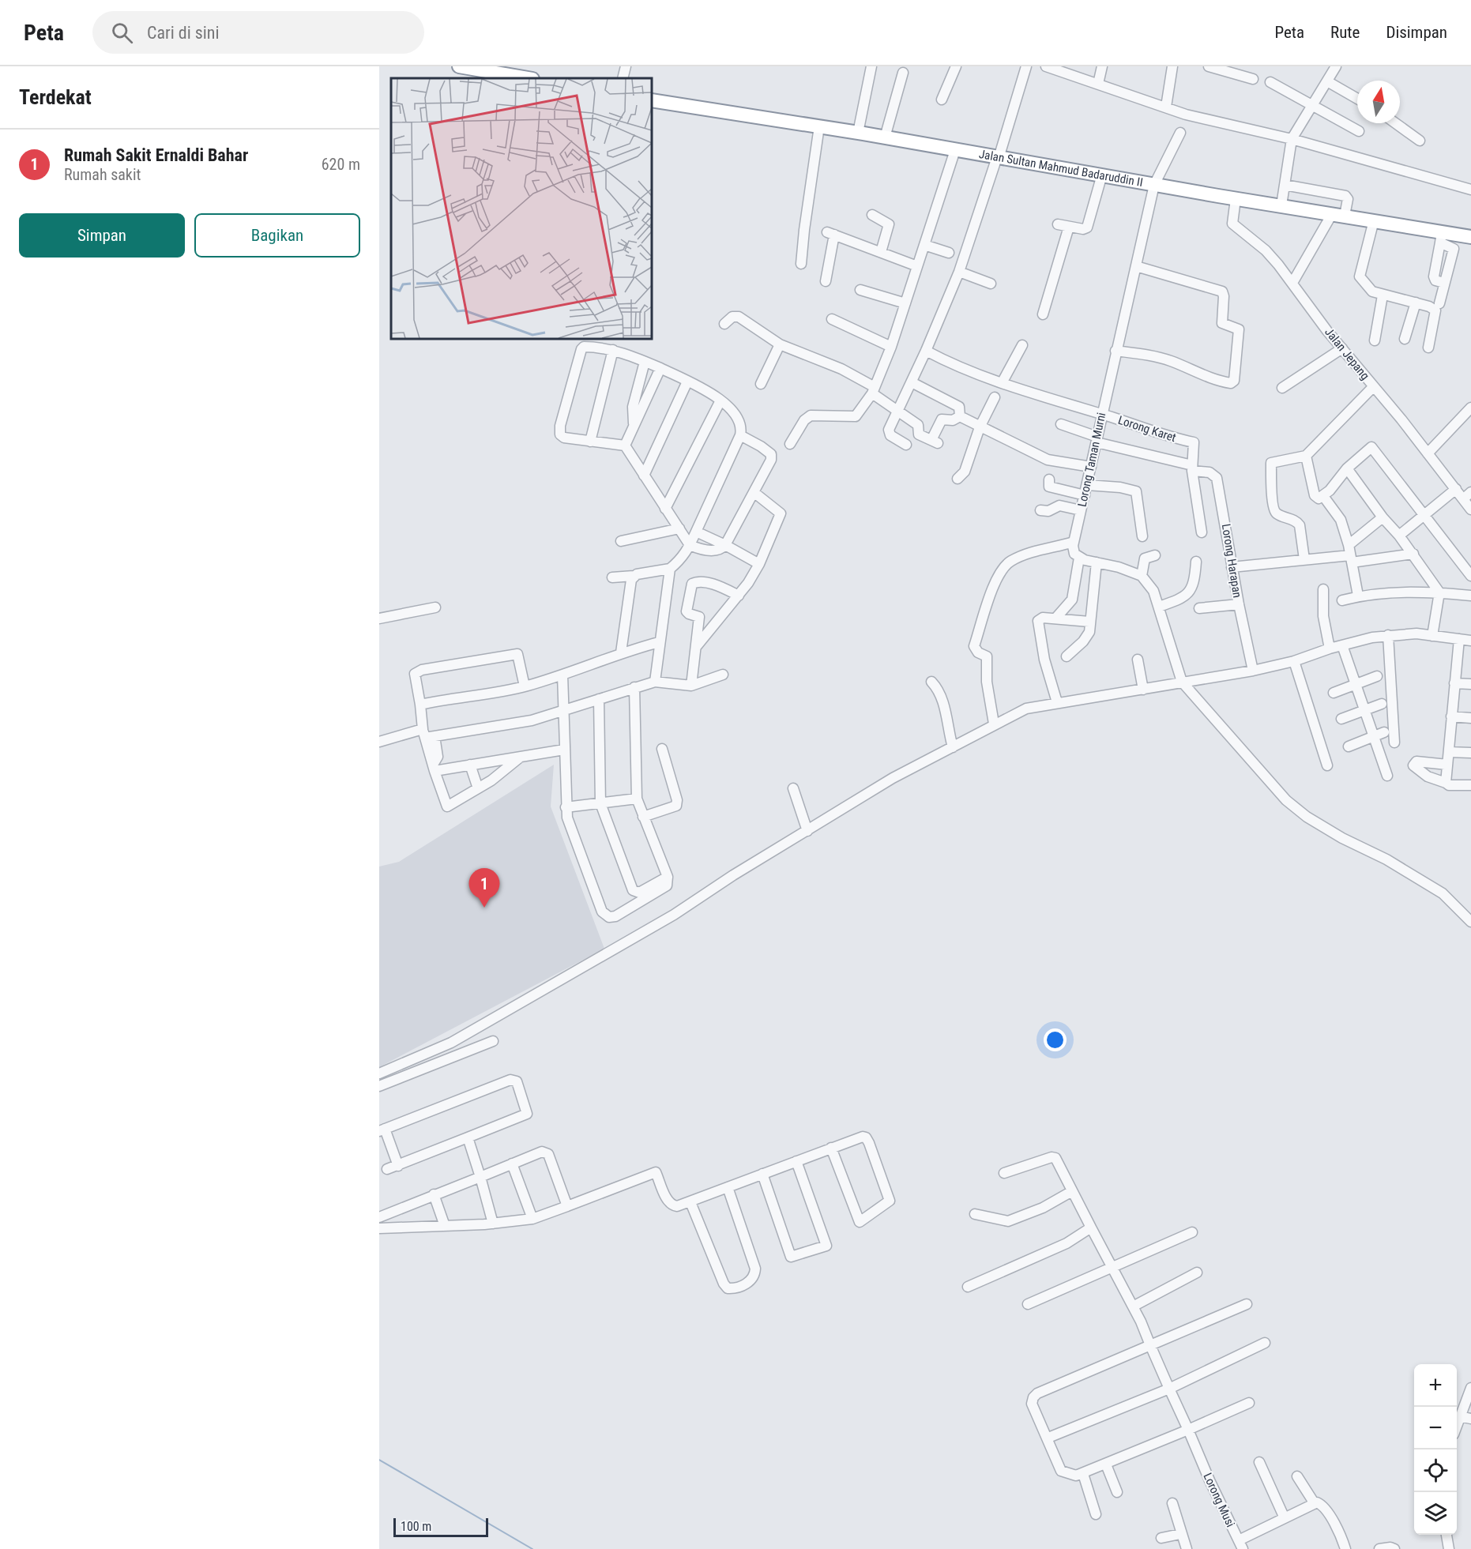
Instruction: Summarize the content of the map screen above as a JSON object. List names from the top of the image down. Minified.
{"streets":{"highway":["Jalan Sultan Mahmud Badaruddin II"],"street":["Jalan Jepang","Lorong Karet","Lorong Taman Murni","Lorong Harapan","Lorong Musi"]},"crossings":[["Jalan Sultan Mahmud Badaruddin II","Jalan Jepang"],["Jalan Sultan Mahmud Badaruddin II","Lorong Taman Murni"],["Lorong Karet","Lorong Taman Murni"],["Lorong Karet","Lorong Harapan"],["Lorong Taman Murni","Lorong Harapan"]],"scale_bar":"100 m","north":"top","page":{"header":"Peta","search":"Cari di sini","nav":["Peta","Rute","Disimpan"],"heading":"Terdekat","list":[{"mark":"1","name":"Rumah Sakit Ernaldi Bahar","note":"Rumah sakit","value":"620 m"}],"buttons":["Simpan","Bagikan"],"pins":"1","map_buttons":["+","−"],"scale":"100 m"}}
